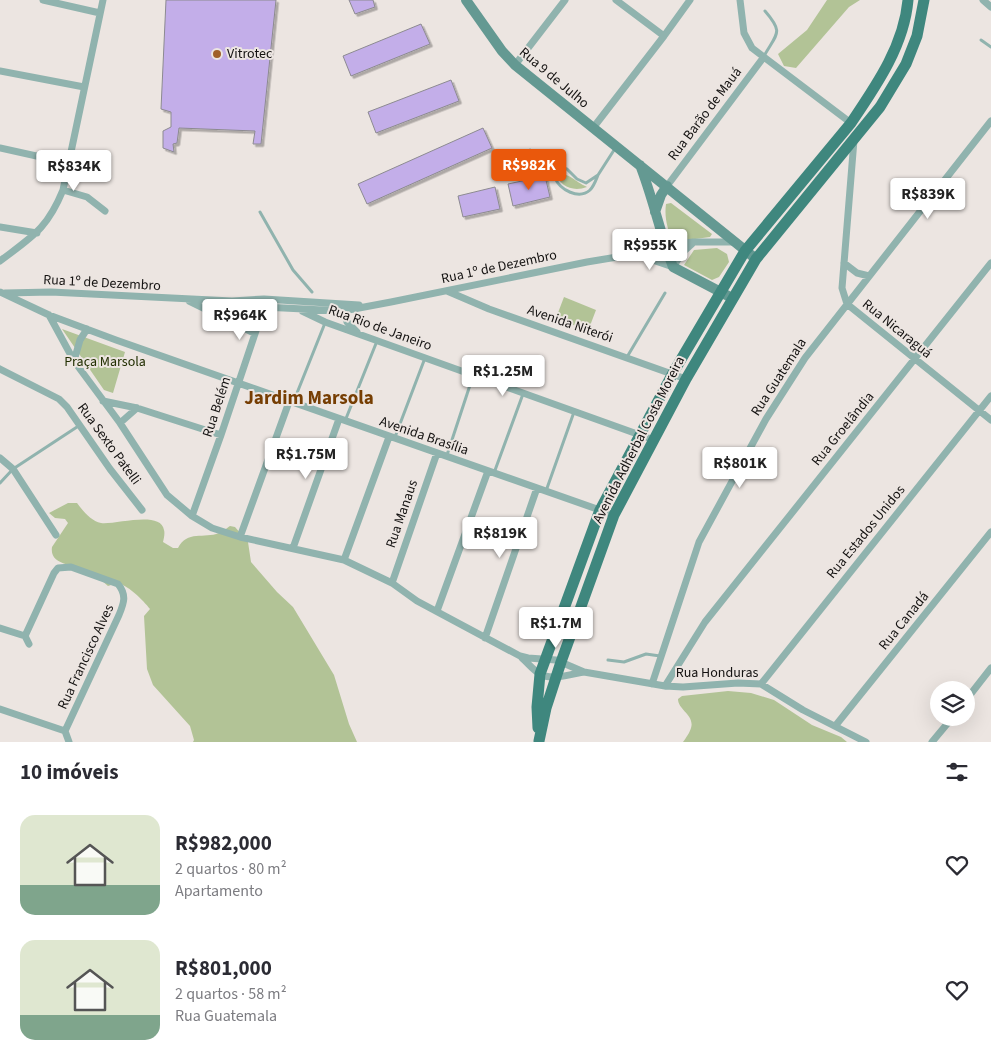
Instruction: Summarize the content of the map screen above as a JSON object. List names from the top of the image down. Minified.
{"streets":{"main road":["Rua 9 de Julho","Avenida Adherbal Costa Moreira"],"street":["Rua Barão de Mauá","Rua 1º de Dezembro","Avenida Niterói","Rua Rio de Janeiro","Rua Nicaraguá","Rua Guatemala","Rua Belém","Rua Groelândia","Avenida Brasília","Rua Sexto Patelli","Rua Manaus","Rua Estados Unidos","Rua Canadá","Rua Francisco Alves","Rua Honduras"]},"crossings":[["Rua 9 de Julho","Rua Barão de Mauá"],["Rua 9 de Julho","Rua 1º de Dezembro"],["Rua 9 de Julho","Avenida Adherbal Costa Moreira"],["Rua 1º de Dezembro","Avenida Niterói"],["Rua 1º de Dezembro","Rua Rio de Janeiro"],["Rua 1º de Dezembro","Rua Belém"],["Rua 1º de Dezembro","Avenida Brasília"],["Avenida Niterói","Avenida Adherbal Costa Moreira"],["Rua Rio de Janeiro","Avenida Adherbal Costa Moreira"],["Rua Nicaraguá","Rua Guatemala"],["Rua Nicaraguá","Rua Groelândia"],["Rua Nicaraguá","Avenida Adherbal Costa Moreira"],["Rua Nicaraguá","Rua Estados Unidos"],["Rua Guatemala","Rua Honduras"],["Rua Belém","Avenida Brasília"],["Rua Groelândia","Rua Honduras"],["Avenida Brasília","Avenida Adherbal Costa Moreira"],["Avenida Brasília","Rua Manaus"],["Rua Estados Unidos","Rua Honduras"],["Rua Canadá","Rua Honduras"]],"districts":["Jardim Marsola"],"parks":["Praça Marsola"],"places":["Vitrotec"],"page":{"price":["R$982K","R$834K","R$839K","R$955K","R$964K","R$1.25M","R$1.75M","R$801K","R$819K","R$1.7M"],"heading":"10 imóveis","list":[{"name":"R$982,000","note":"2 quartos · 80 m² · Apartamento"},{"name":"R$801,000","note":"2 quartos · 58 m² · Rua Guatemala"}]}}
